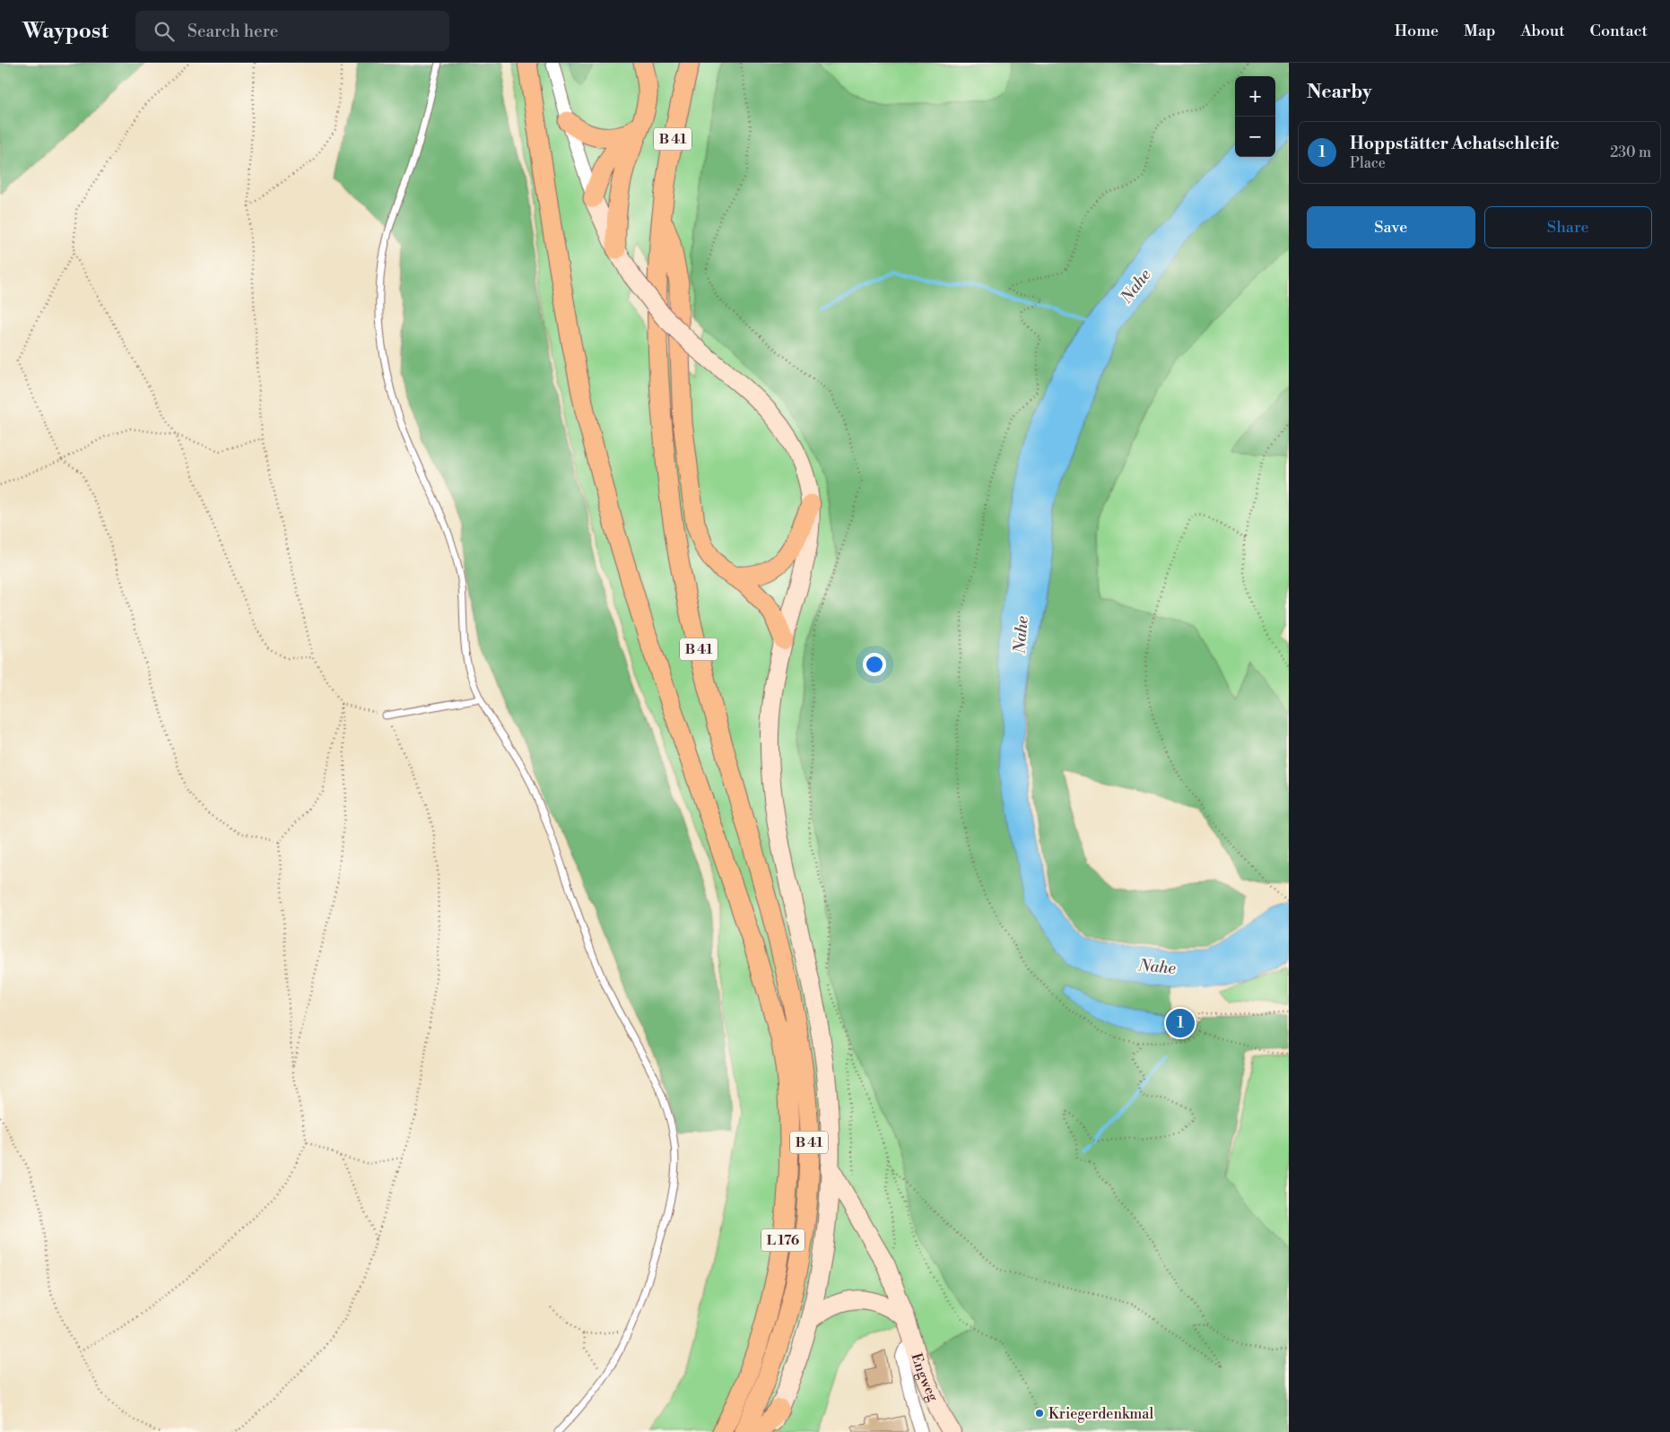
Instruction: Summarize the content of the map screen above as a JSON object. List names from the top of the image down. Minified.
{"streets":{"main road":["B 41","L 176","Engweg"]},"crossings":[["B 41","L 176"],["L 176","Engweg"]],"water":["Nahe"],"places":["Kriegerdenkmal"],"page":{"header":"Waypost","search":"Search here","nav":["Home","Map","About","Contact"],"heading":"Nearby","map_buttons":["+","−"],"list":[{"mark":"1","name":"Hoppstätter Achatschleife","note":"Place","value":"230 m"}],"buttons":["Save","Share"],"pins":"1"}}
